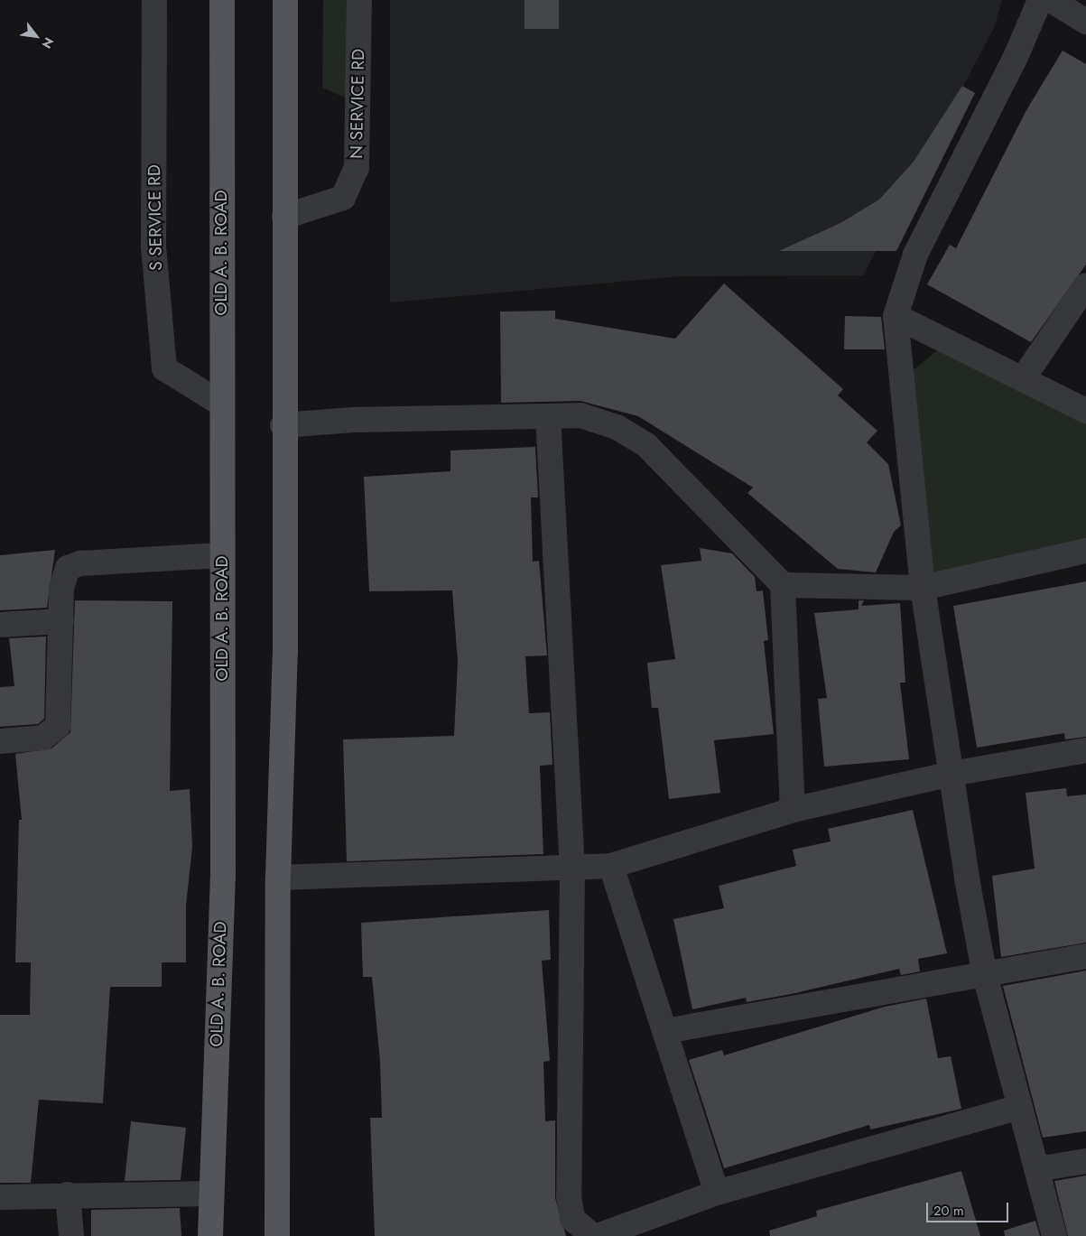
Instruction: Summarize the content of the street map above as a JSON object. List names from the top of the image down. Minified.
{"streets":{"main road":["OLD A. B. ROAD"],"street":["N SERVICE RD","S SERVICE RD"]},"crossings":[["S SERVICE RD","OLD A. B. ROAD"]],"scale_bar":"20 m","north":"bottom right"}
